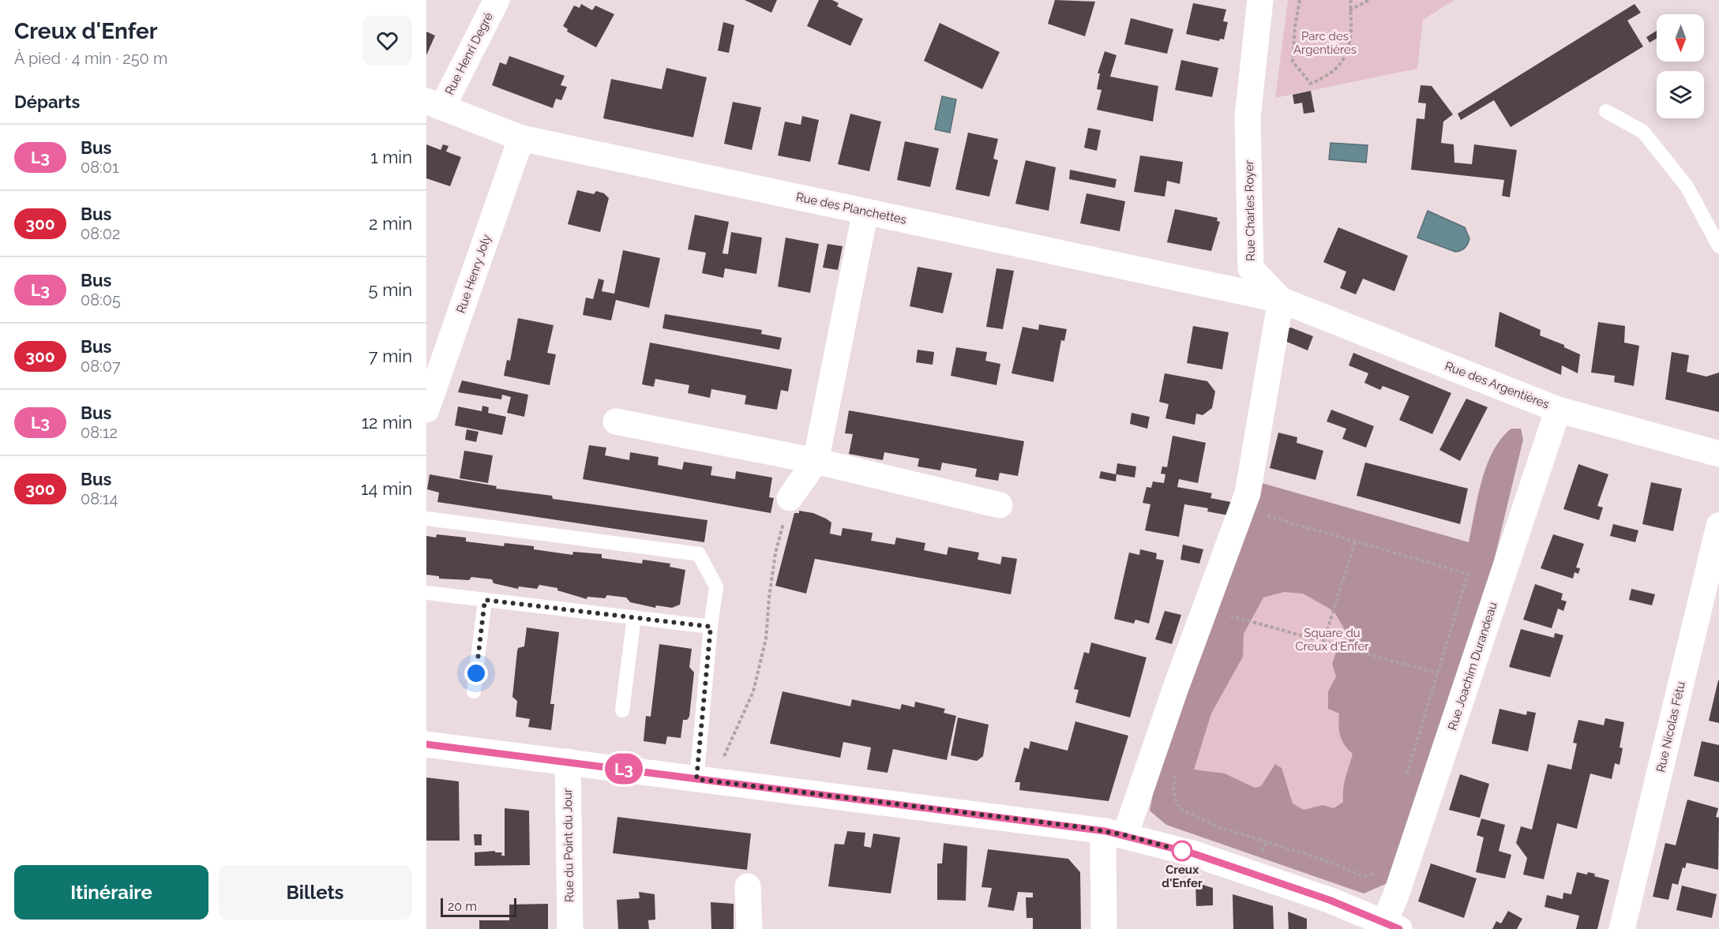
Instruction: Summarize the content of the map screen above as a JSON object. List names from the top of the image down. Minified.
{"streets":{"street":["Rue Henri Degré","Rue des Planchettes","Rue Charles Royer","Rue Henry Joly","Rue des Argentières","Rue Joachim Durandeau","Rue Nicolas Fétu","Rue du Point du Jour"]},"crossings":[["Rue Henri Degré","Rue des Planchettes"],["Rue des Planchettes","Rue Charles Royer"],["Rue des Planchettes","Rue Henry Joly"],["Rue des Planchettes","Rue des Argentières"],["Rue Charles Royer","Rue des Argentières"],["Rue des Argentières","Rue Joachim Durandeau"]],"parks":["Parc des Argentières","Square du Creux d'Enfer"],"places":["Creux d'Enfer"],"lines":["bus line L3"],"scale_bar":"20 m","north":"bottom","page":{"heading":[["Creux d'Enfer","À pied · 4 min · 250 m"],"Départs"],"on_map":"L3","list":[{"mark":"L3","name":"Bus","note":"08:01","value":"1 min"},{"mark":"300","name":"Bus","note":"08:02","value":"2 min"},{"mark":"L3","name":"Bus","note":"08:05","value":"5 min"},{"mark":"300","name":"Bus","note":"08:07","value":"7 min"},{"mark":"L3","name":"Bus","note":"08:12","value":"12 min"},{"mark":"300","name":"Bus","note":"08:14","value":"14 min"}],"buttons":["Itinéraire","Billets"],"scale":"20 m"}}
